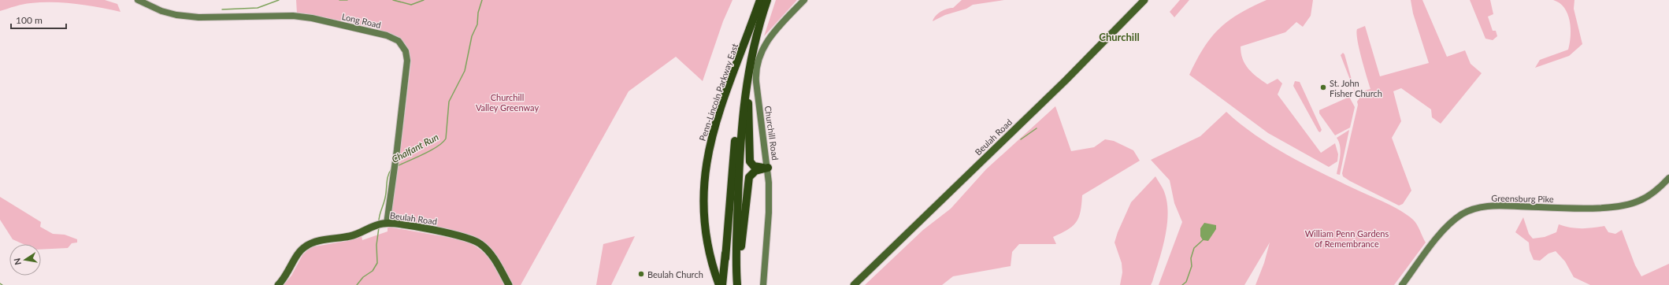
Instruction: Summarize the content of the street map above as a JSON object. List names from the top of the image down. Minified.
{"streets":{"highway":["Penn-Lincoln Parkway East"],"main road":["Beulah Road"],"street":["Long Road","Churchill Road","Greensburg Pike"]},"crossings":[["Long Road","Beulah Road"]],"districts":["Churchill"],"water":["Chalfant Run"],"parks":["Churchill Valley Greenway","William Penn Gardens of Remembrance"],"places":["St. John Fisher Church","Beulah Church"],"scale_bar":"100 m","north":"left"}
